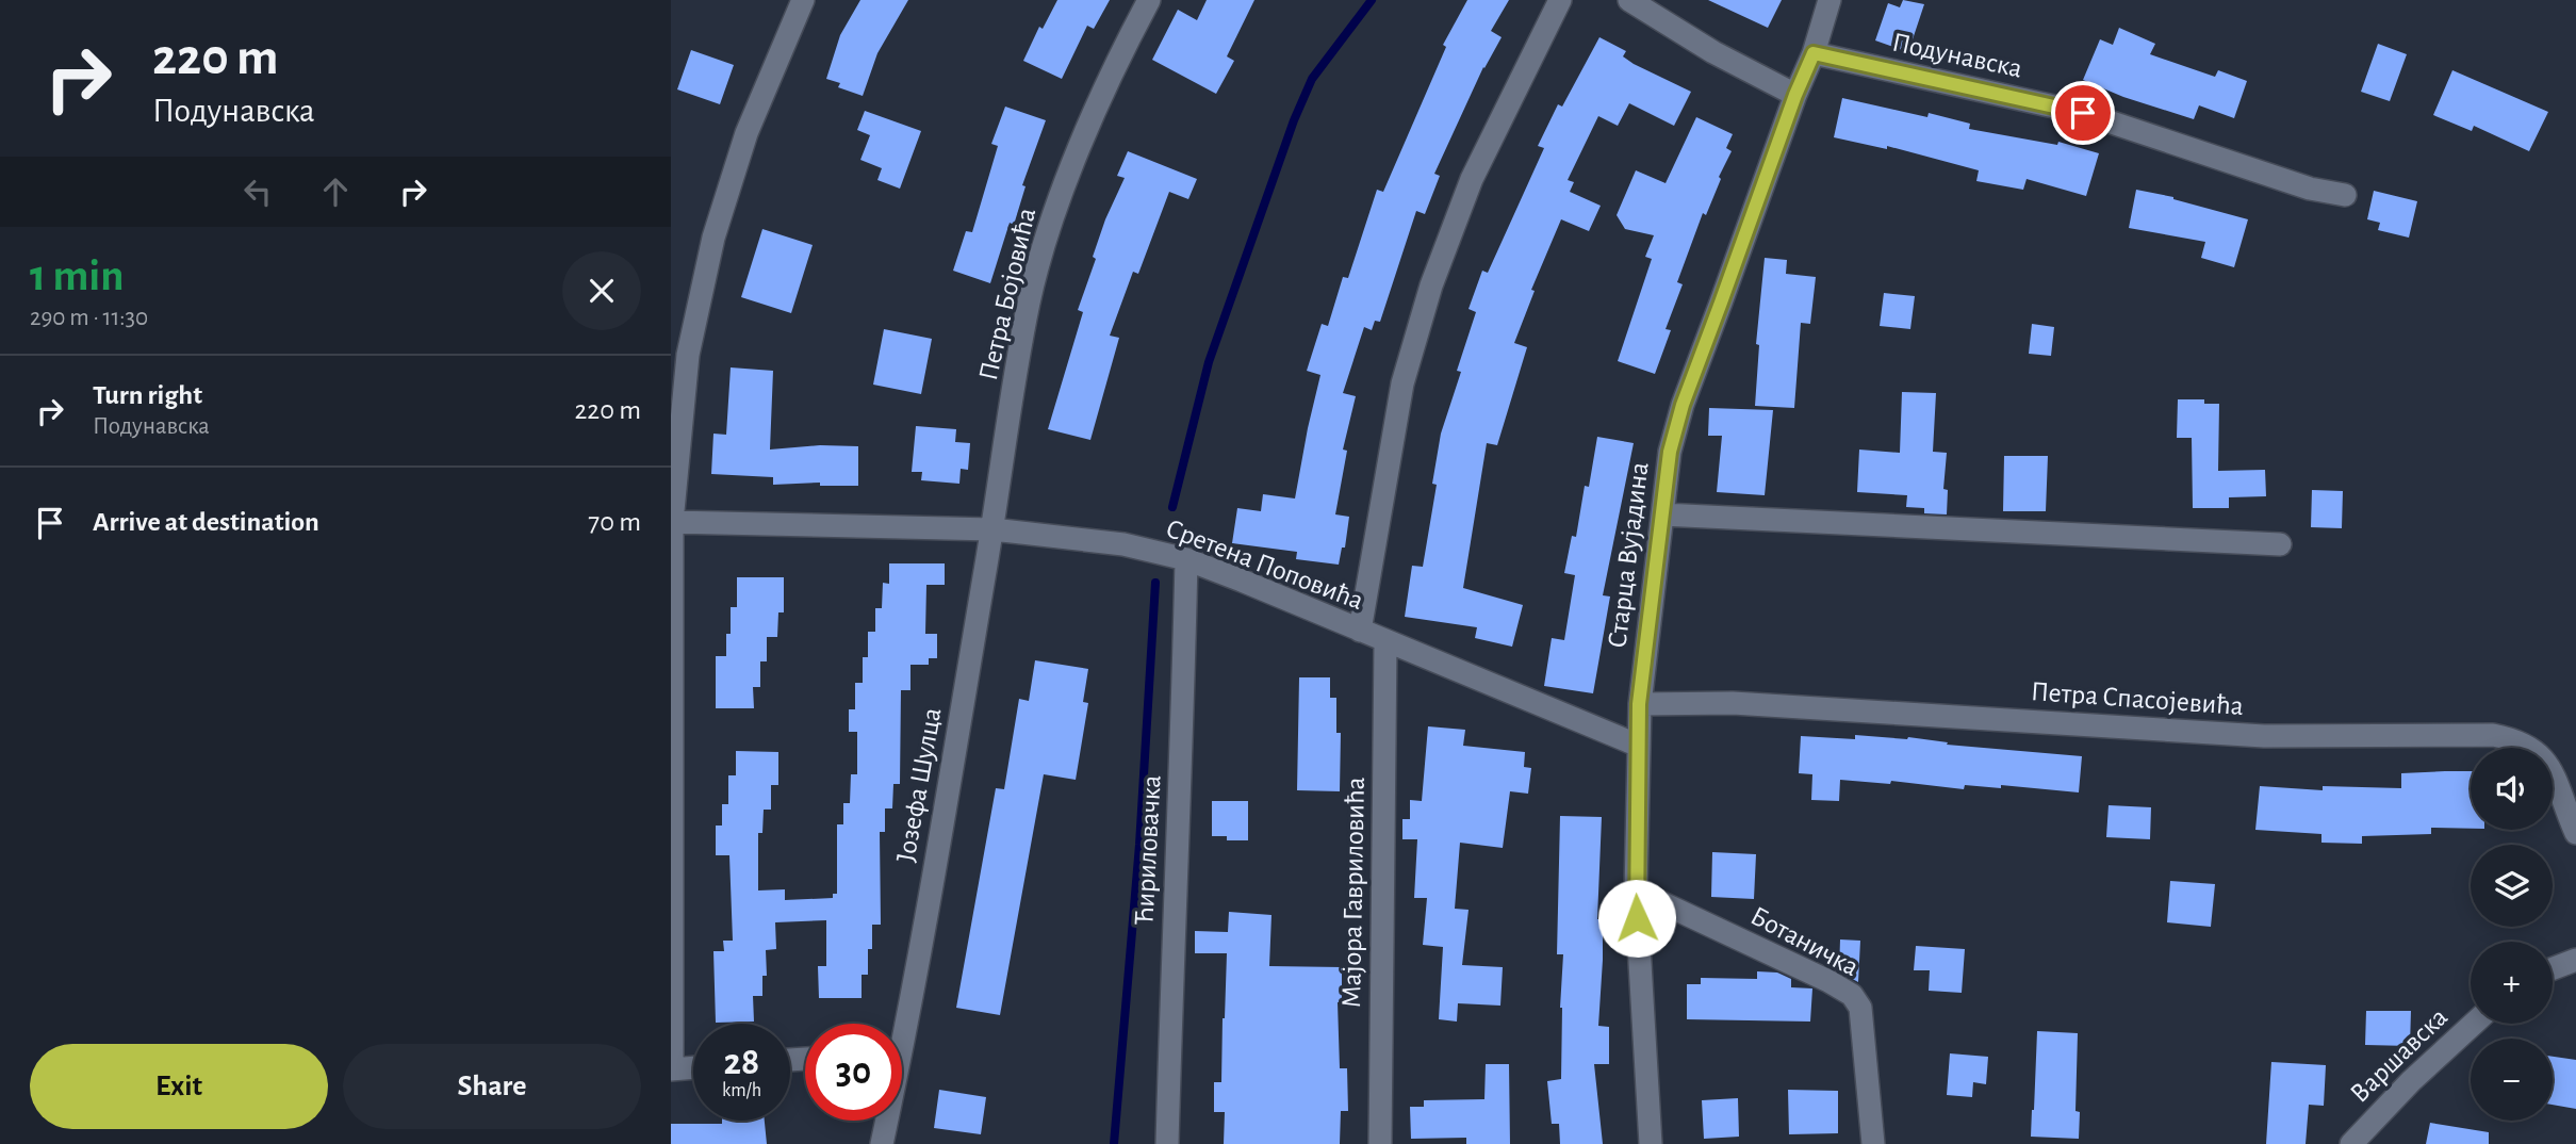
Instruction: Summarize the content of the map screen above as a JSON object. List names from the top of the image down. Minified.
{"streets":{"street":["Подунавска","Петра Бојовића","Старца Вујадина","Сретена Поповића","Петра Спасојевића","Јозефа Шулца","Ћириловачка","Мајора Гавриловића","Ботаничка","Варшавска"]},"crossings":[["Подунавска","Старца Вујадина"],["Петра Бојовића","Сретена Поповића"],["Петра Бојовића","Јозефа Шулца"],["Старца Вујадина","Сретена Поповића"],["Старца Вујадина","Петра Спасојевића"],["Старца Вујадина","Ботаничка"],["Сретена Поповића","Јозефа Шулца"],["Сретена Поповића","Ћириловачка"],["Сретена Поповића","Мајора Гавриловића"]],"page":{"turn":["220 m","Подунавска"],"heading":["1 min","290 m · 11:30"],"list":[{"name":"Turn right","note":"Подунавска","value":"220 m"},{"name":"Arrive at destination","value":"70 m"}],"map_buttons":["+","−"],"speed":"28 km/h","limit":"30","buttons":["Exit","Share"]}}
